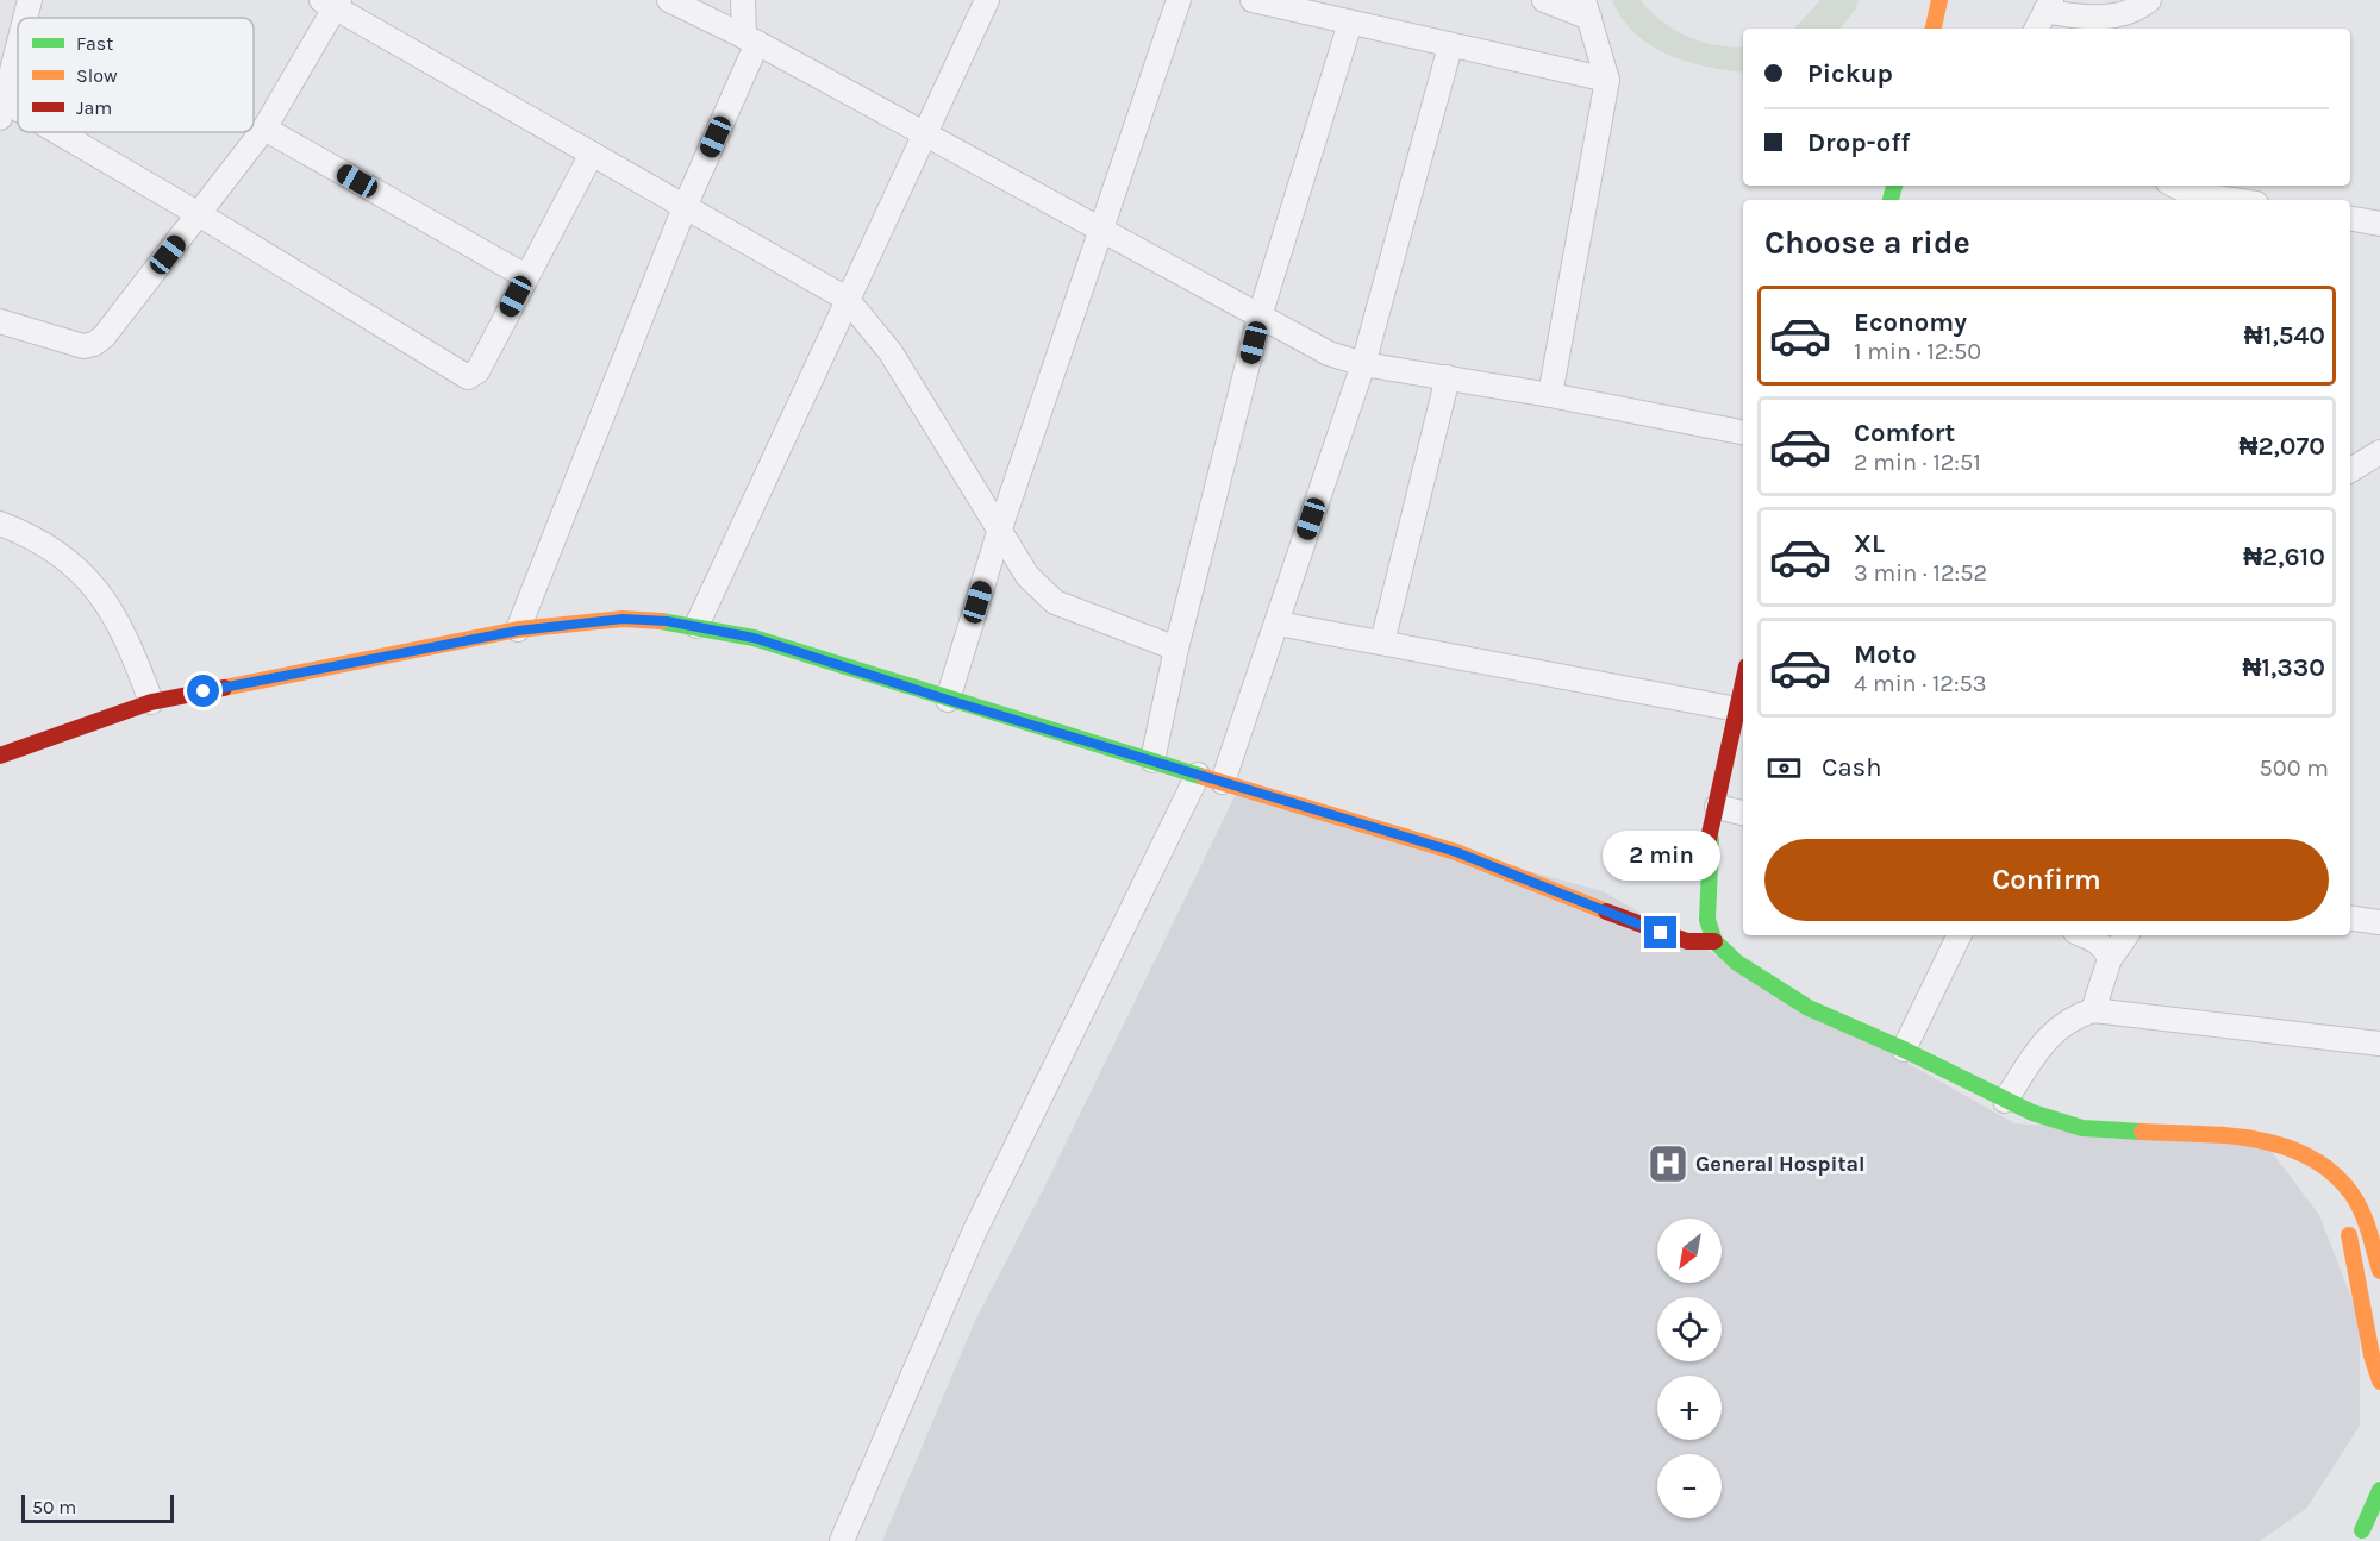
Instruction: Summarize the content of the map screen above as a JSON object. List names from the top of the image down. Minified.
{"places":{"hospital":["General Hospital"]},"legend":["Fast","Slow","Jam"],"scale_bar":"50 m","north":"bottom left","page":{"banner":["Pickup","Drop-off"],"heading":"Choose a ride","list":[{"name":"Economy","note":"1 min · 12:50","value":"₦1,540"},{"name":"Comfort","note":"2 min · 12:51","value":"₦2,070"},{"name":"XL","note":"3 min · 12:52","value":"₦2,610"},{"name":"Moto","note":"4 min · 12:53","value":"₦1,330"}],"pay":["Cash","500 m"],"buttons":"Confirm","bubble":"2 min","map_buttons":["+","−"],"scale":"50 m"}}
